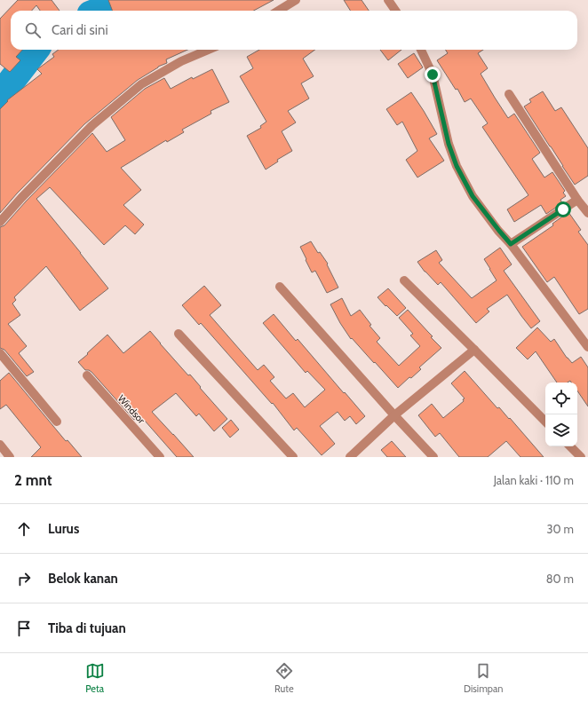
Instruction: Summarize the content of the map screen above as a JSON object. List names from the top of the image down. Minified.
{"streets":{"street":["Windsor"]},"page":{"search":"Cari di sini","heading":["2 mnt","Jalan kaki · 110 m"],"list":[["Lurus","30 m"],["Belok kanan","80 m"],"Tiba di tujuan"],"nav":["Peta","Rute","Disimpan"]}}
